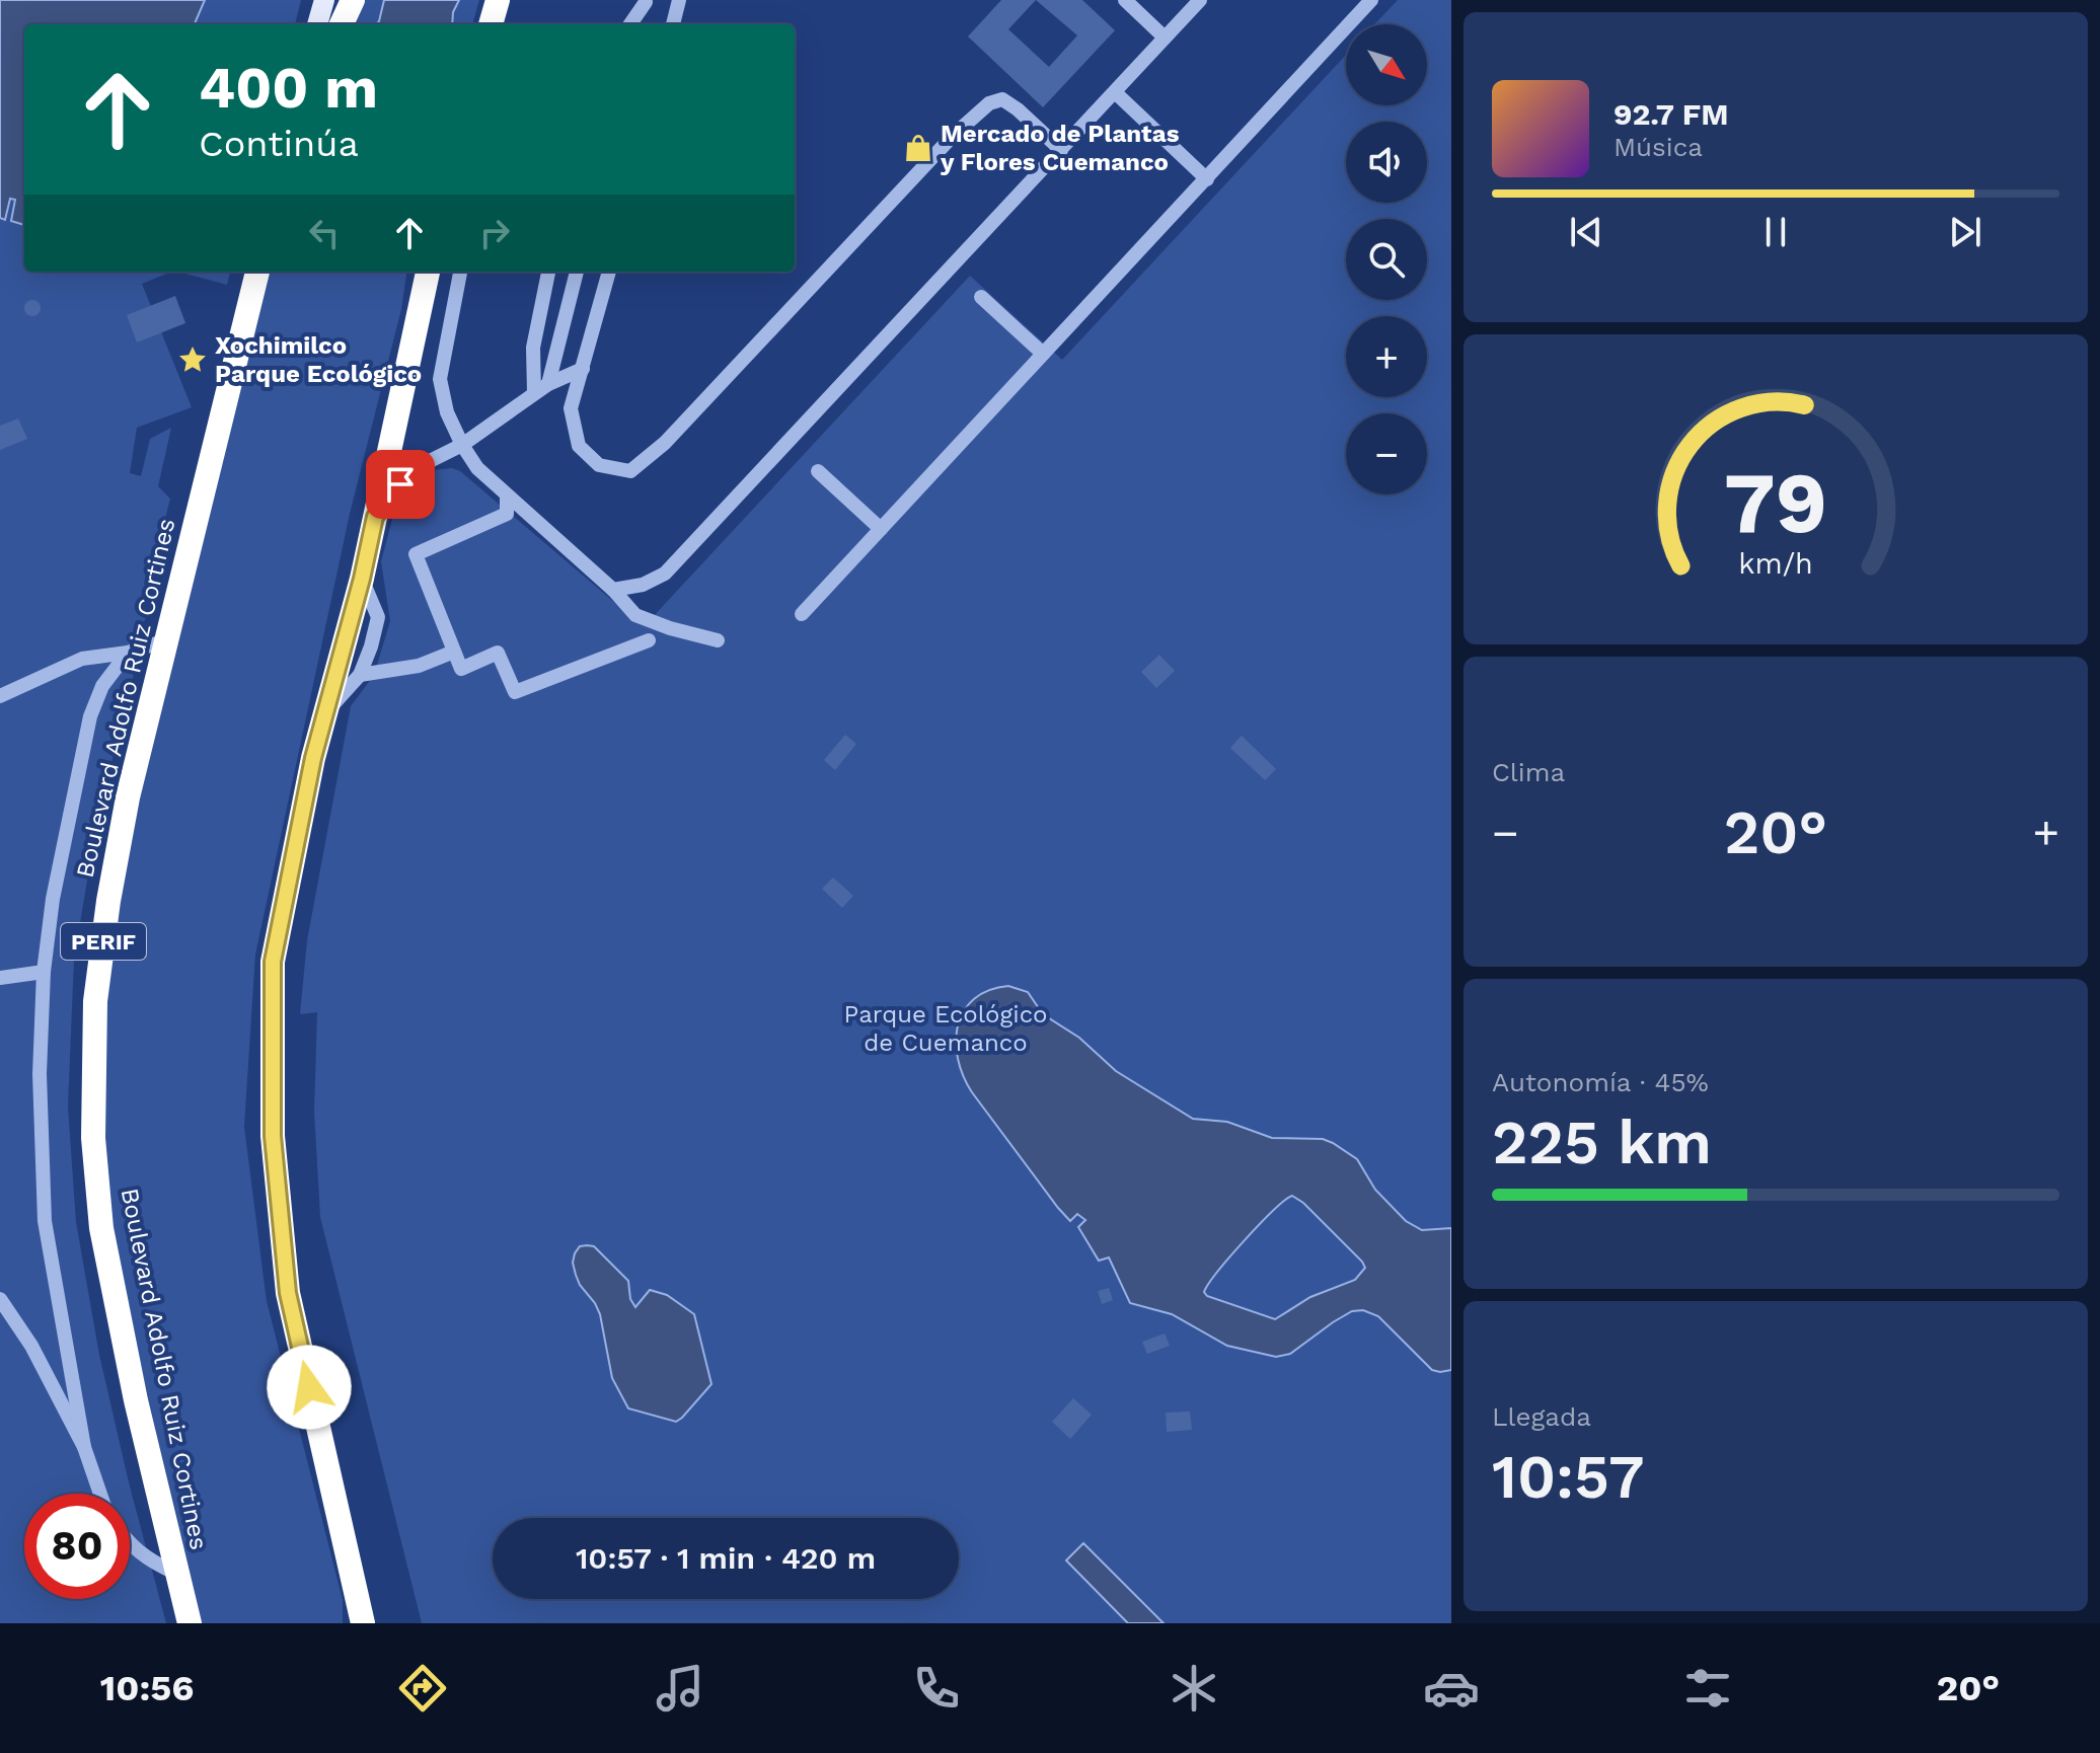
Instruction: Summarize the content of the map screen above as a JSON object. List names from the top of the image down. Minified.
{"streets":{"highway":["Boulevard Adolfo Ruiz Cortines","PERIF"]},"parks":["Parque Ecológico de Cuemanco"],"places":{"shop":["Mercado de Plantas y Flores Cuemanco"],"place":["Xochimilco Parque Ecológico"]},"north":"bottom right","page":{"map_buttons":["+","−"],"turn":["400 m","Continúa"],"song":["92.7 FM","Música"],"tile":["Clima",["Autonomía · 45%","225 km"],["Llegada","10:57"]],"heat":["−","20°","+"],"limit":"80","trip":"10:57 · 1 min · 420 m","tabs":["10:56","20°"],"gauge":["79","km/h"]}}
